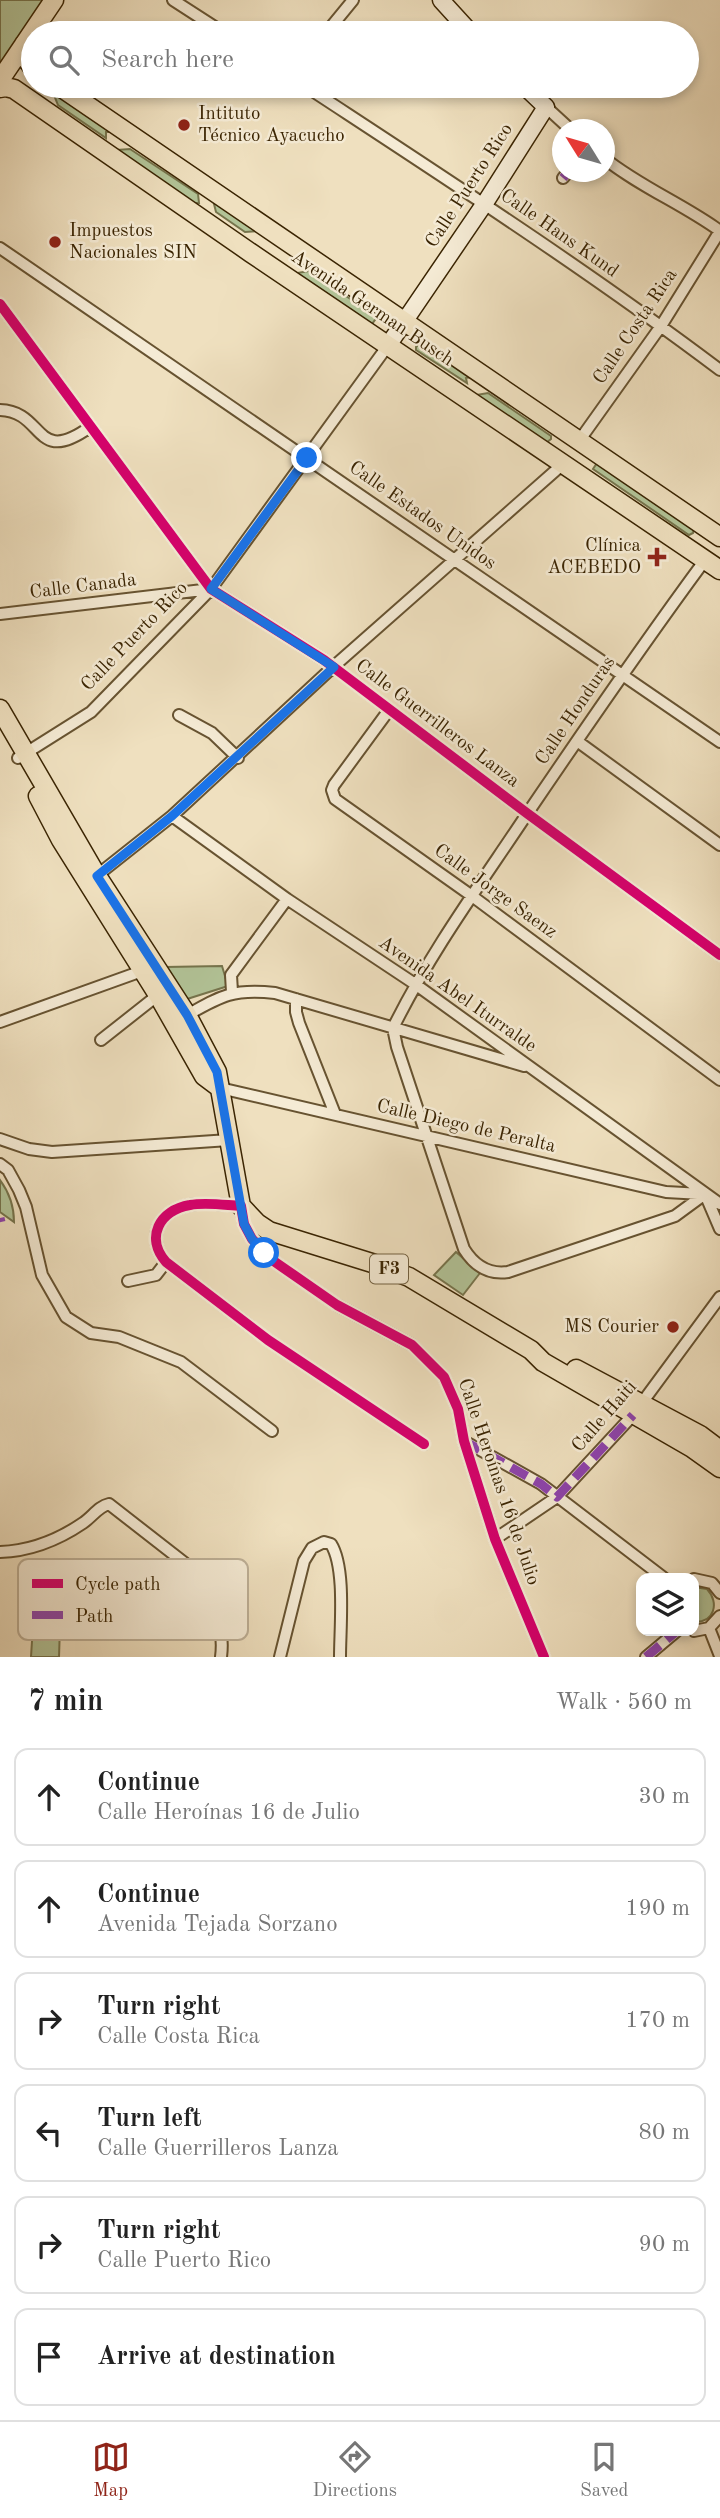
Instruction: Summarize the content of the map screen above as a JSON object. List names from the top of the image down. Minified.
{"streets":{"main road":["Avenida German Busch","F3"],"street":["Calle Puerto Rico","Calle Hans Kund","Calle Costa Rica","Calle Estados Unidos","Calle Canada","Calle Honduras","Calle Guerrilleros Lanza","Calle Jorge Saenz","Avenida Abel Iturralde","Calle Diego de Peralta","Calle Haiti","Calle Heroínas 16 de Julio"]},"crossings":[["Calle Puerto Rico","Calle Hans Kund"],["Calle Puerto Rico","Avenida German Busch"],["Calle Puerto Rico","Calle Estados Unidos"],["Calle Puerto Rico","Calle Canada"],["Calle Puerto Rico","Calle Guerrilleros Lanza"],["Calle Hans Kund","Calle Costa Rica"],["Avenida German Busch","Calle Costa Rica"],["Avenida German Busch","Calle Honduras"],["Calle Estados Unidos","Calle Honduras"],["Calle Canada","Calle Guerrilleros Lanza"],["Calle Honduras","Calle Guerrilleros Lanza"],["Calle Honduras","Calle Jorge Saenz"],["Calle Honduras","Avenida Abel Iturralde"],["Calle Guerrilleros Lanza","Calle Jorge Saenz"],["Avenida Abel Iturralde","Calle Diego de Peralta"],["F3","Calle Haiti"],["F3","Calle Heroínas 16 de Julio"],["Calle Haiti","Calle Heroínas 16 de Julio"]],"places":{"other":["Intituto Técnico Ayacucho","Impuestos Nacionales SIN","MS Courier"],"health":["Clínica ACEBEDO"]},"legend":["Cycle path","Path"],"north":"top left","page":{"search":"Search here","heading":["7 min","Walk · 560 m"],"list":[["Continue","Calle Heroínas 16 de Julio","30 m"],["Continue","Avenida Tejada Sorzano","190 m"],["Turn right","Calle Costa Rica","170 m"],["Turn left","Calle Guerrilleros Lanza","80 m"],["Turn right","Calle Puerto Rico","90 m"],"Arrive at destination"],"nav":["Map","Directions","Saved"]}}
